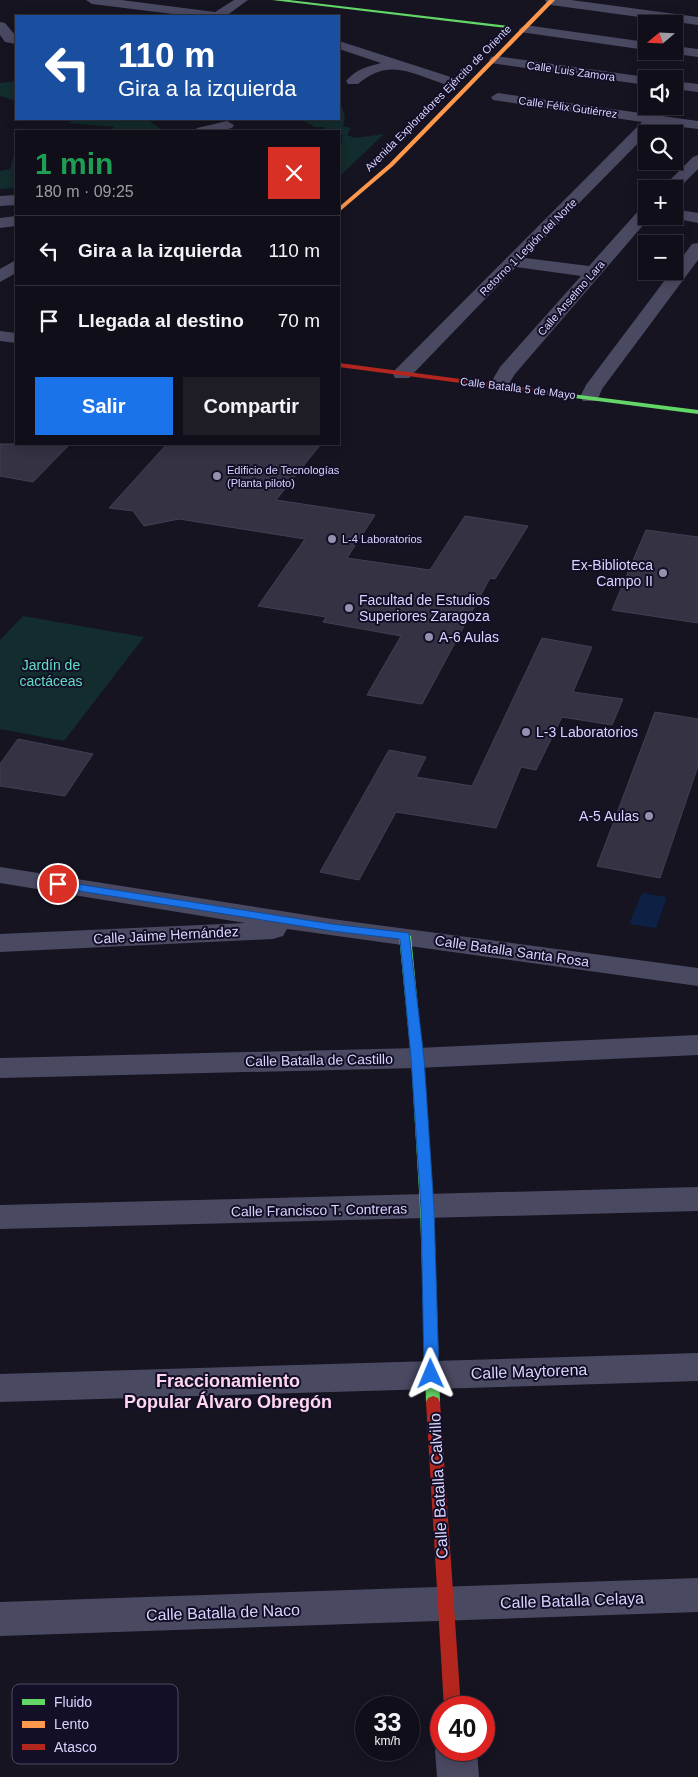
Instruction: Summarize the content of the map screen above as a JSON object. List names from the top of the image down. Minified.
{"streets":{"street":["Calle Luis Zamora","Avenida Exploradores Ejército de Oriente","Calle Félix Gutiérrez","Retorno 1 Legión del Norte","Calle Anselmo Lara","Calle Batalla 5 de Mayo","Calle Jaime Hernández","Calle Batalla Santa Rosa","Calle Batalla de Castillo","Calle Francisco T. Contreras","Calle Maytorena","Calle Batalla Calvillo","Calle Batalla Celaya","Calle Batalla de Naco"]},"crossings":[["Calle Luis Zamora","Avenida Exploradores Ejército de Oriente"],["Calle Félix Gutiérrez","Retorno 1 Legión del Norte"],["Retorno 1 Legión del Norte","Calle Batalla 5 de Mayo"],["Calle Anselmo Lara","Calle Batalla 5 de Mayo"],["Calle Jaime Hernández","Calle Batalla Santa Rosa"],["Calle Batalla Santa Rosa","Calle Batalla Calvillo"],["Calle Batalla de Castillo","Calle Batalla Calvillo"],["Calle Francisco T. Contreras","Calle Batalla Calvillo"],["Calle Maytorena","Calle Batalla Calvillo"],["Calle Batalla Calvillo","Calle Batalla Celaya"],["Calle Batalla Calvillo","Calle Batalla de Naco"],["Calle Batalla Celaya","Calle Batalla de Naco"]],"districts":["Fraccionamiento Popular Álvaro Obregón"],"parks":["Jardín de cactáceas"],"places":["Edificio de Tecnologías (Planta piloto)","L-4 Laboratorios","Ex-Biblioteca Campo II","Facultad de Estudios Superiores Zaragoza","A-6 Aulas","L-3 Laboratorios","A-5 Aulas"],"legend":["Fluido","Lento","Atasco"],"north":"left","page":{"map_buttons":["+","−"],"turn":["110 m","Gira a la izquierda"],"heading":["1 min","180 m · 09:25"],"list":[{"name":"Gira a la izquierda","value":"110 m"},{"name":"Llegada al destino","value":"70 m"}],"buttons":["Salir","Compartir"],"speed":"33 km/h","limit":"40"}}
